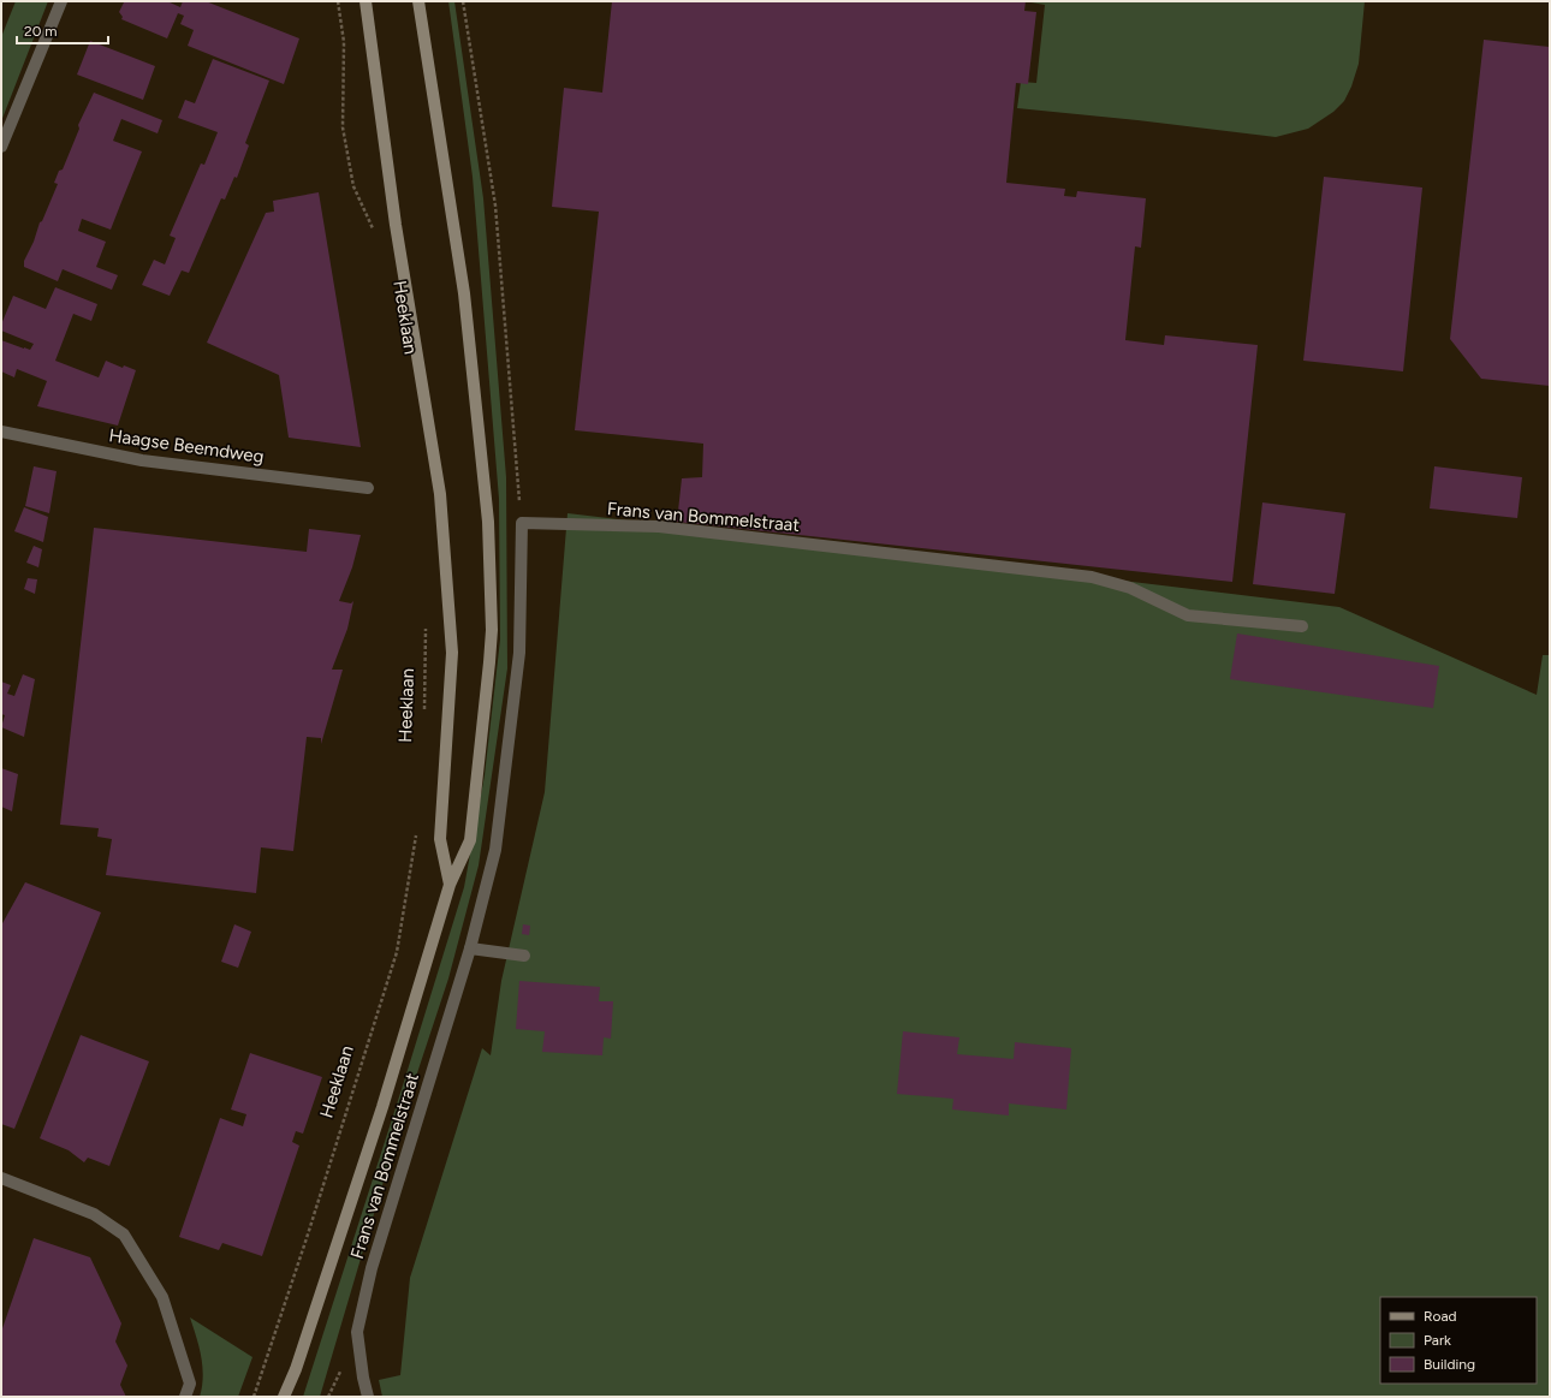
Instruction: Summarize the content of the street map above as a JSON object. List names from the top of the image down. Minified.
{"streets":{"main road":["Heeklaan"],"street":["Haagse Beemdweg","Frans van Bommelstraat"]},"legend":["Road","Park","Building"],"scale_bar":"20 m"}
